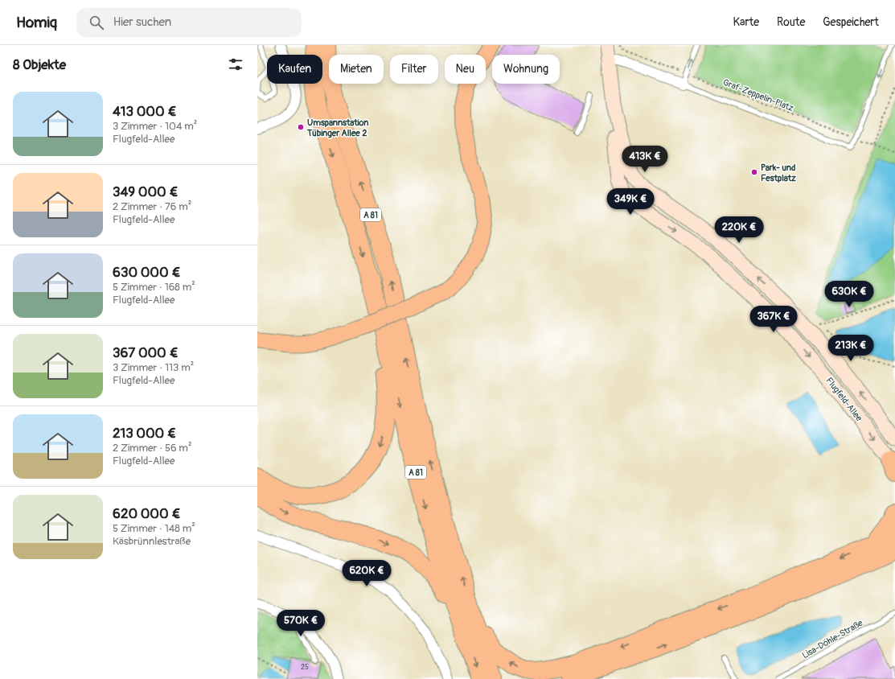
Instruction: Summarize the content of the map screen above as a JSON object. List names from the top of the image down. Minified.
{"streets":{"highway":["A 81"],"main road":["Flugfeld-Allee"],"lane":["Lisa-Döhle-Straße"],"path":["Graf-Zeppelin-Platz"]},"places":["Umspannstation Tübinger Allee 2","Park- und Festplatz"],"house_numbers":["25"],"page":{"header":"Homiq","search":"Hier suchen","nav":["Karte","Route","Gespeichert"],"heading":"8 Objekte","chip":["Kaufen","Mieten","Filter","Neu","Wohnung"],"list":[{"name":"413 000 €","note":"3 Zimmer · 104 m² · Flugfeld-Allee"},{"name":"349 000 €","note":"2 Zimmer · 76 m² · Flugfeld-Allee"},{"name":"630 000 €","note":"5 Zimmer · 168 m² · Flugfeld-Allee"},{"name":"367 000 €","note":"3 Zimmer · 113 m² · Flugfeld-Allee"},{"name":"213 000 €","note":"2 Zimmer · 56 m² · Flugfeld-Allee"},{"name":"620 000 €","note":"5 Zimmer · 148 m² · Käsbrünnlestraße"}],"price":["413K €","349K €","220K €","630K €","367K €","213K €","620K €","570K €"]}}
